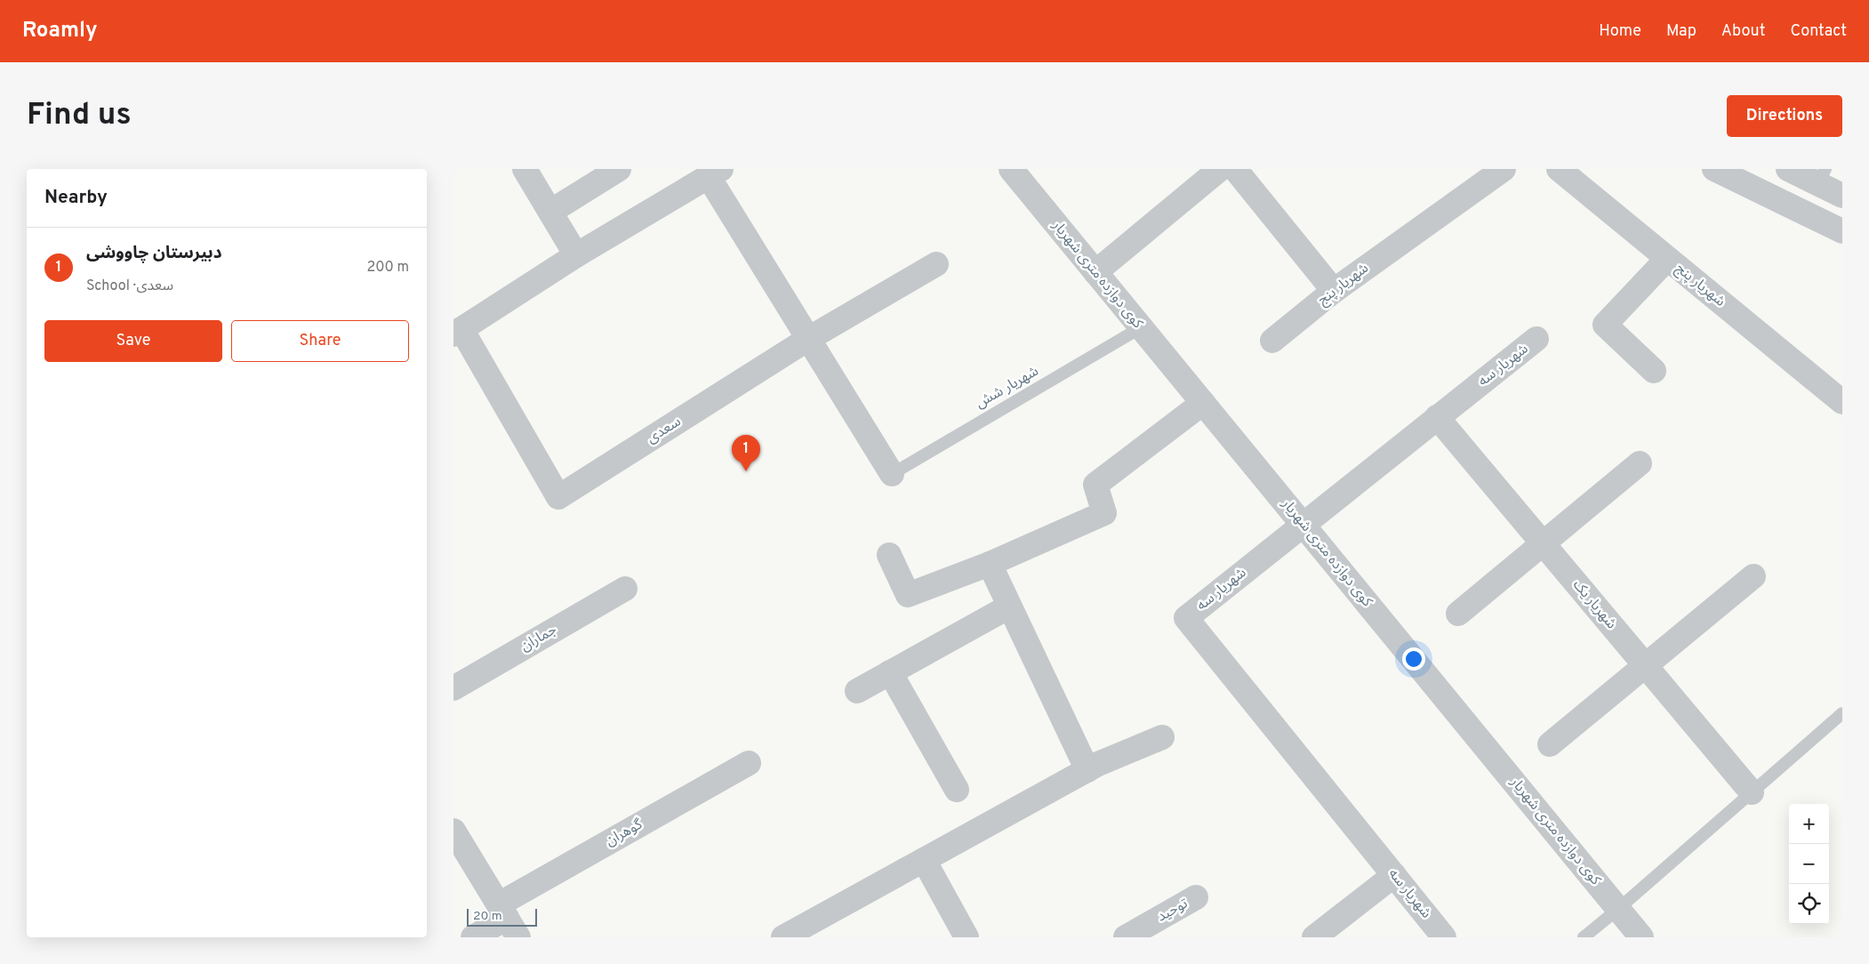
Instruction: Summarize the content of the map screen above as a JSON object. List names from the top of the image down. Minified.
{"streets":{"street":["کوی دوازده متری شهریار","شهریار پنج","شهریار سه","سعدی","شهریار یک","جماران","گوهران","توحید"],"lane":["شهریار شش"]},"crossings":[["کوی دوازده متری شهریار","شهریار سه"],["کوی دوازده متری شهریار","شهریار شش"],["شهریار سه","شهریار یک"]],"scale_bar":"20 m","page":{"header":"Roamly","nav":["Home","Map","About","Contact"],"buttons":["Directions",["Save","Share"]],"title":"Find us","heading":"Nearby","list":[{"mark":"1","name":"دبیرستان چاووشی","note":"School · سعدی","value":"200 m"}],"pins":"1","map_buttons":["+","−"],"scale":"20 m"}}
